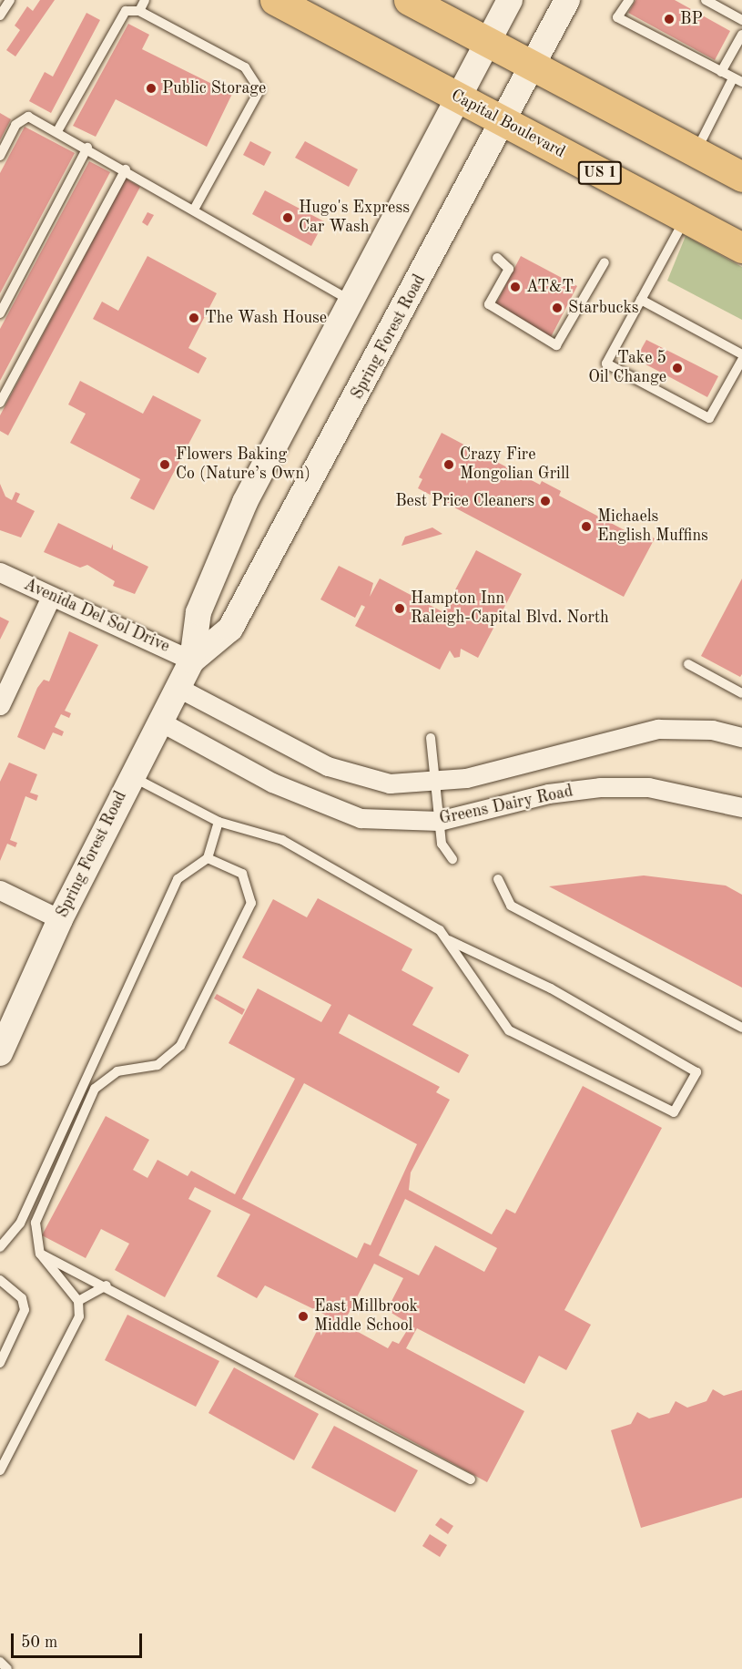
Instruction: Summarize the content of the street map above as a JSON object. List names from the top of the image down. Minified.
{"streets":{"highway":["Capital Boulevard","US 1"],"main road":["Spring Forest Road"],"street":["Avenida Del Sol Drive","Greens Dairy Road"]},"crossings":[["Capital Boulevard","Spring Forest Road"],["Spring Forest Road","Avenida Del Sol Drive"],["Spring Forest Road","Greens Dairy Road"]],"places":["BP","Public Storage","Hugo's Express Car Wash","AT&T","Starbucks","The Wash House","Take 5 Oil Change","Flowers Baking Co (Nature’s Own)","Crazy Fire Mongolian Grill","Best Price Cleaners","Michaels English Muffins","Hampton Inn Raleigh-Capital Blvd. North","East Millbrook Middle School"],"scale_bar":"50 m"}
